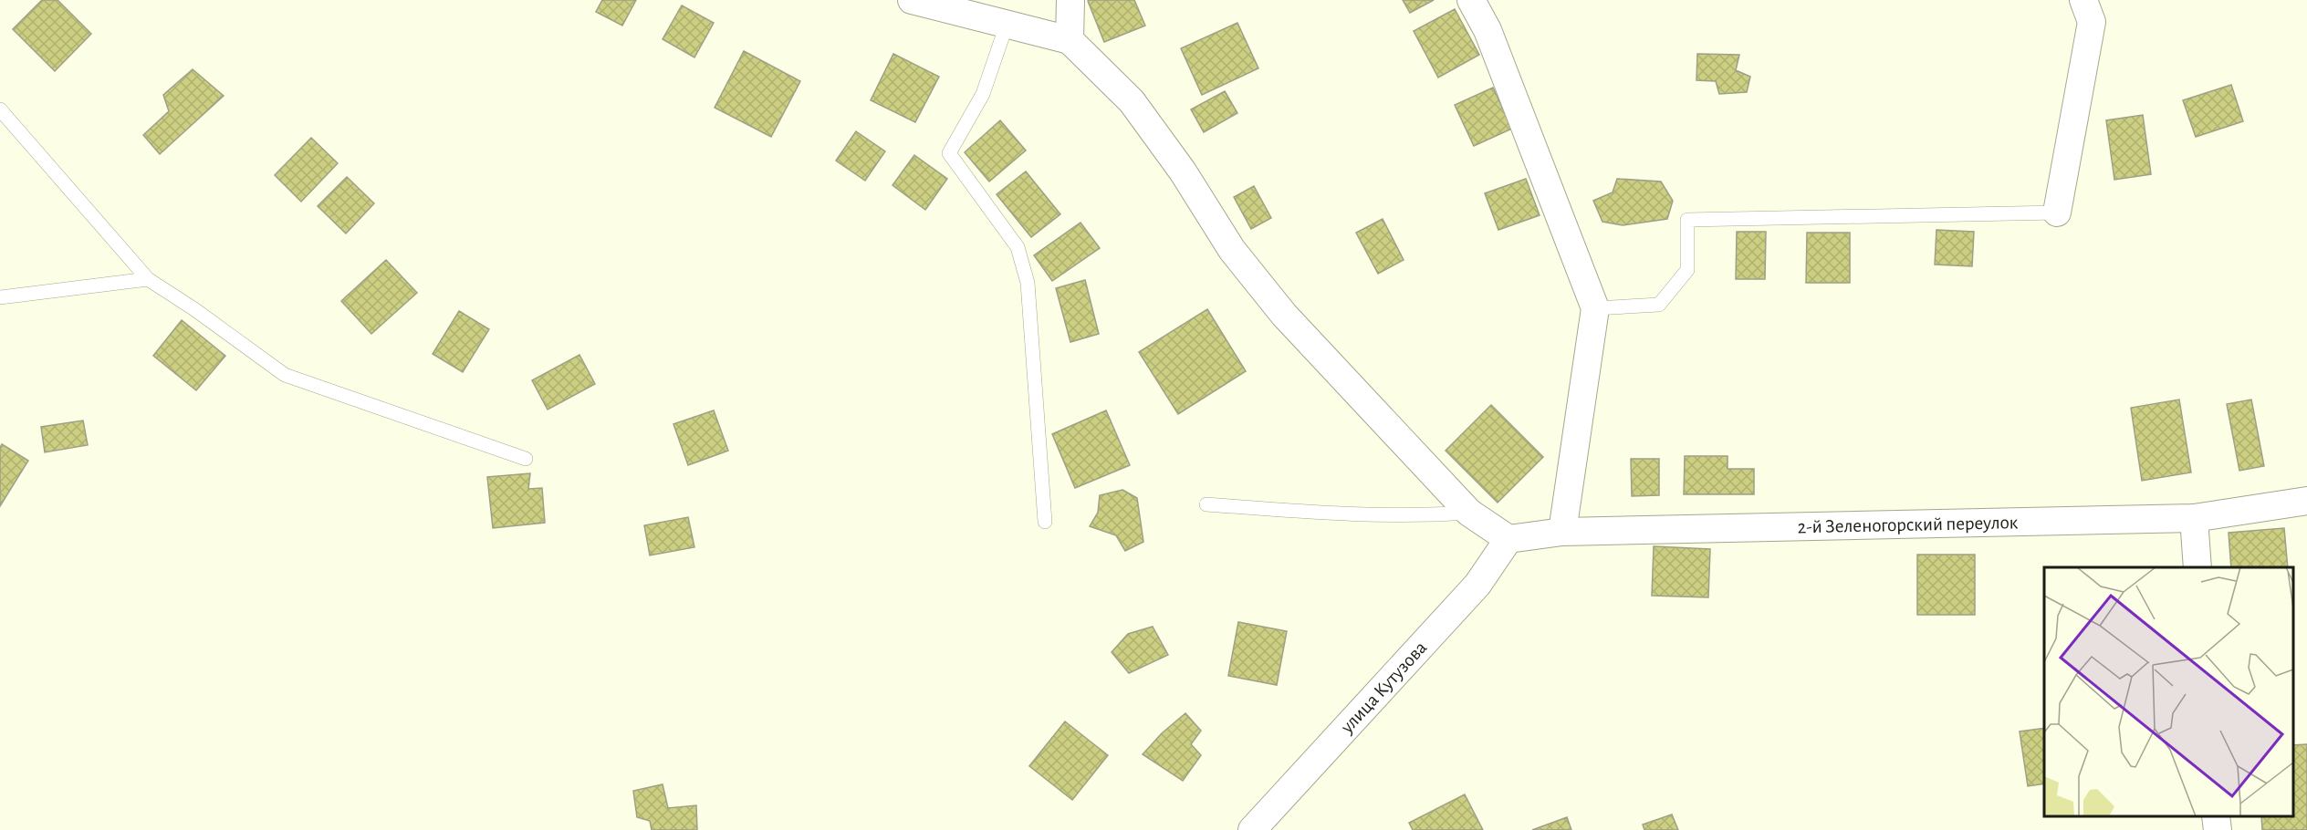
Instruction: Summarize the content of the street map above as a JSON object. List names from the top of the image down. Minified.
{"streets":{"street":["2-й Зеленогорский переулок","улица Кутузова"]},"crossings":[["2-й Зеленогорский переулок","улица Кутузова"]]}
